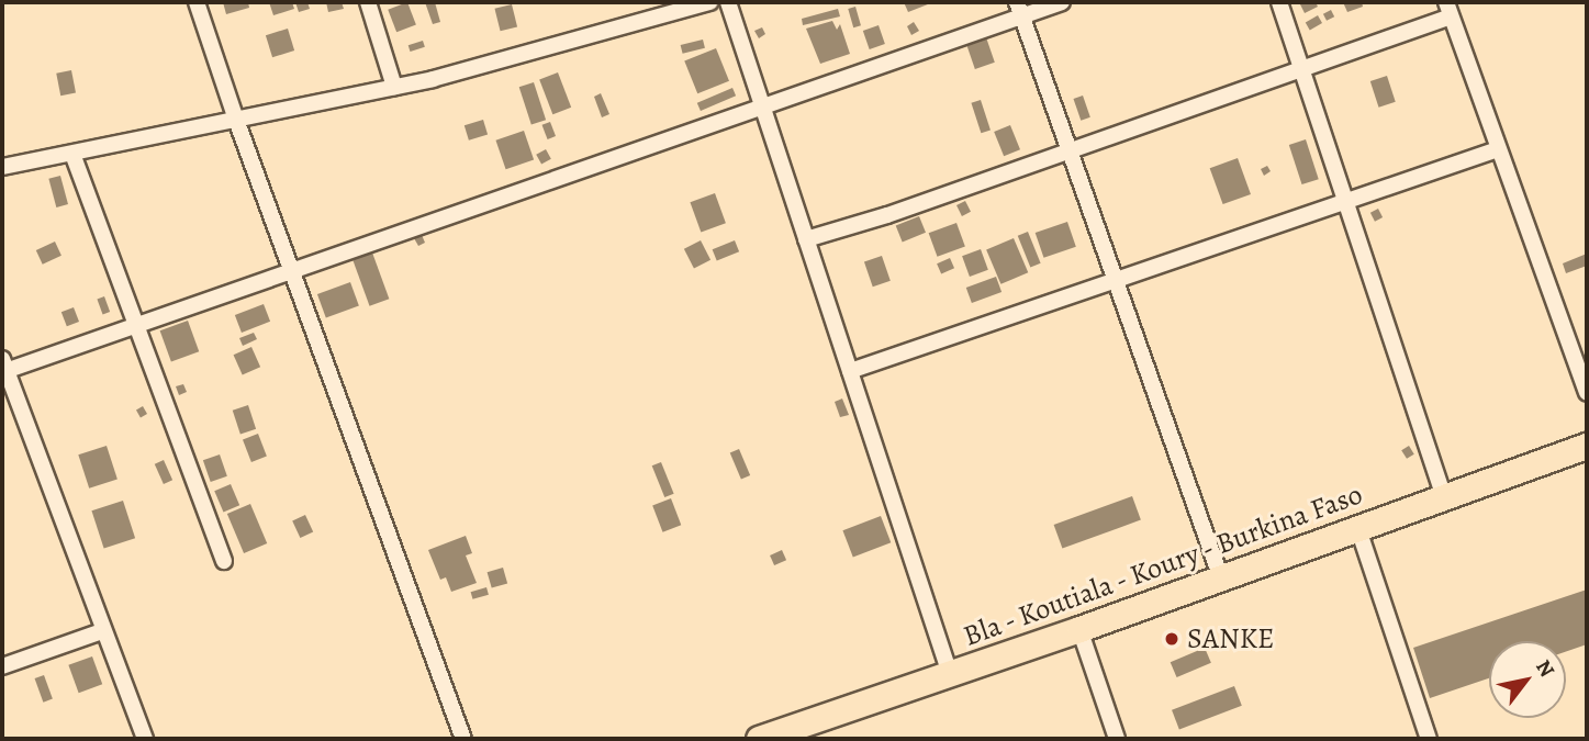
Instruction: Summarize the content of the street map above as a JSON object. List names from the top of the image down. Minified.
{"streets":{"main road":["Bla - Koutiala - Koury - Burkina Faso"]},"places":["SANKE"],"north":"top right"}
